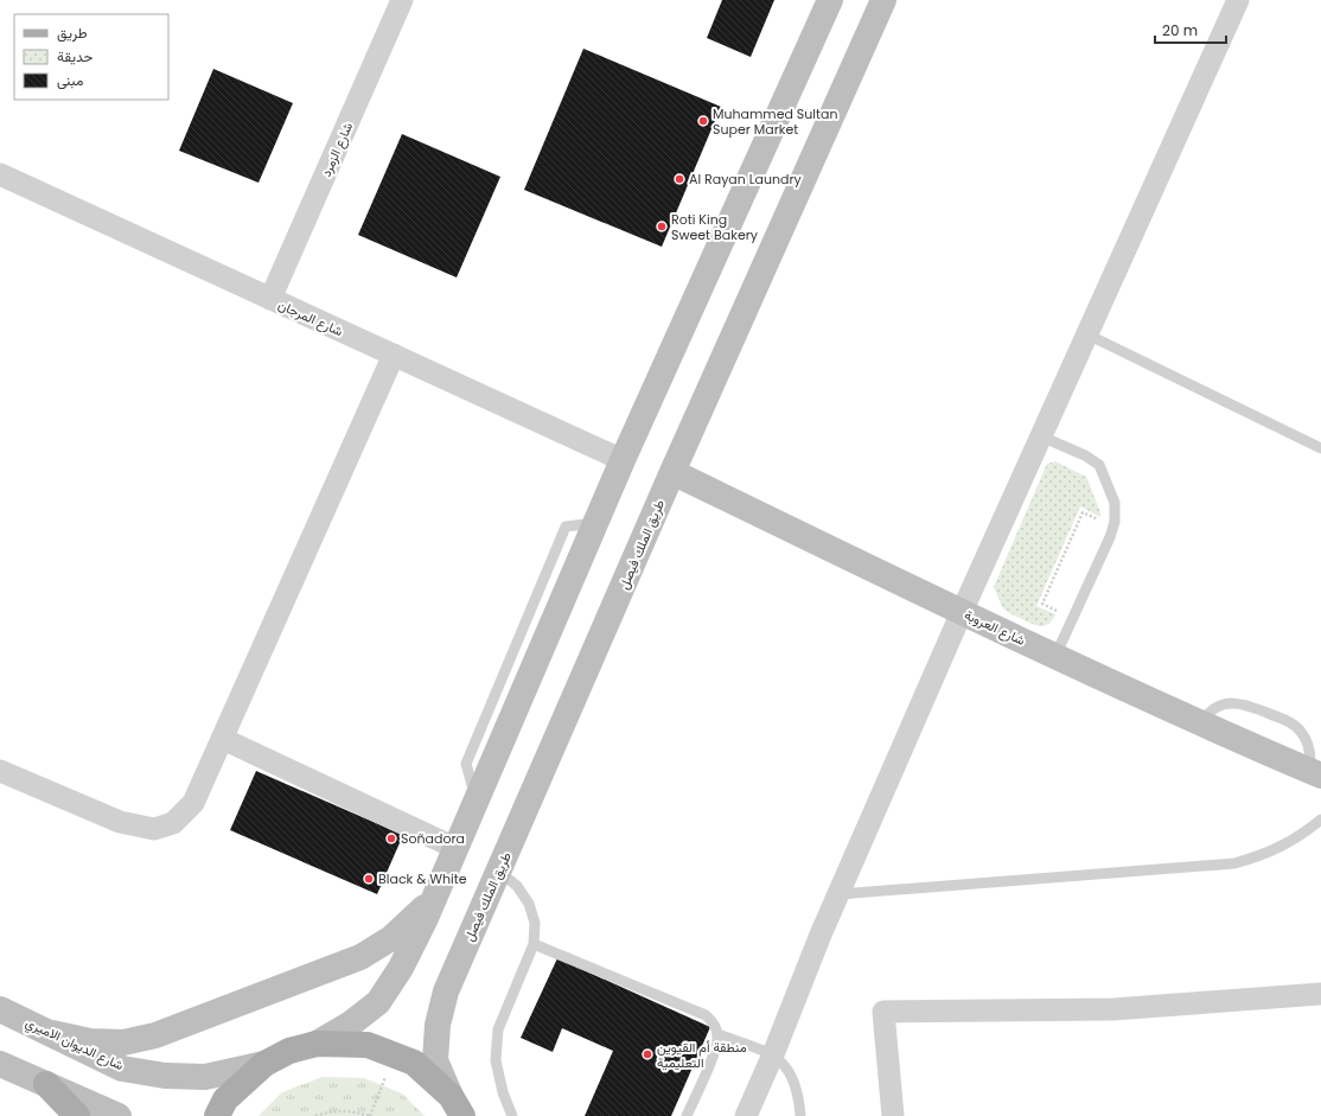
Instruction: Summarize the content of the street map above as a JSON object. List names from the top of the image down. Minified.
{"streets":{"main road":["طريق الملك فيصل","شارع العروبة","شارع الديوان الاميري"],"street":["شارع الزمرد","شارع المرجان"]},"crossings":[["شارع الزمرد","شارع المرجان"],["طريق الملك فيصل","شارع العروبة"]],"places":["Muhammed Sultan Super Market","Al Rayan Laundry","Roti King Sweet Bakery","Soñadora","Black & White","منطقة أم القيوين التعليمية"],"legend":["طريق","حديقة","مبنى"],"scale_bar":"20 m"}
